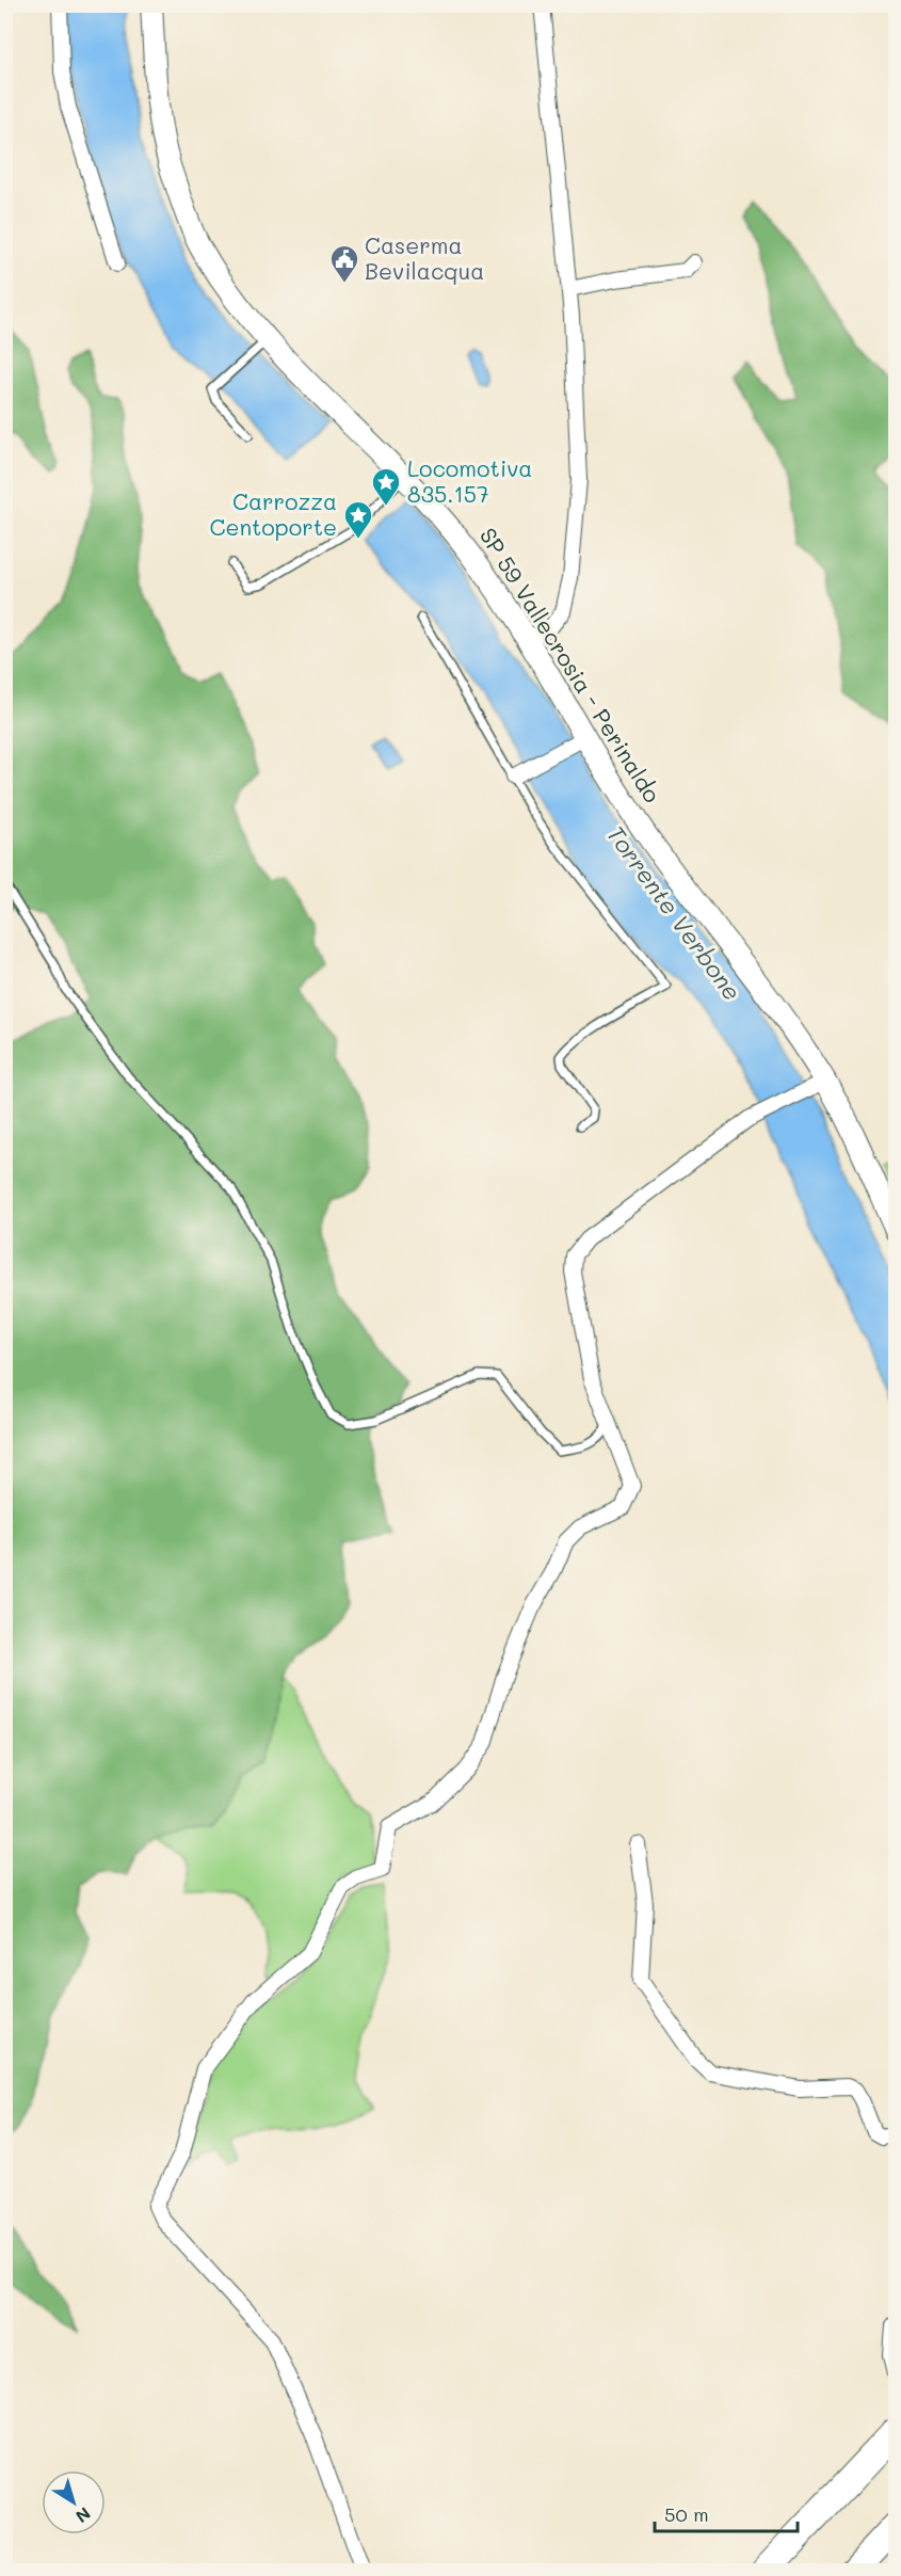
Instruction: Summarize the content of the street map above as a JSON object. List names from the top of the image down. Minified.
{"streets":{"main road":["SP 59 Vallecrosia - Perinaldo"]},"water":["Torrente Verbone"],"places":{"public building":["Caserma Bevilacqua"],"place":["Locomotiva 835.157","Carrozza Centoporte"]},"scale_bar":"50 m","north":"bottom right"}
